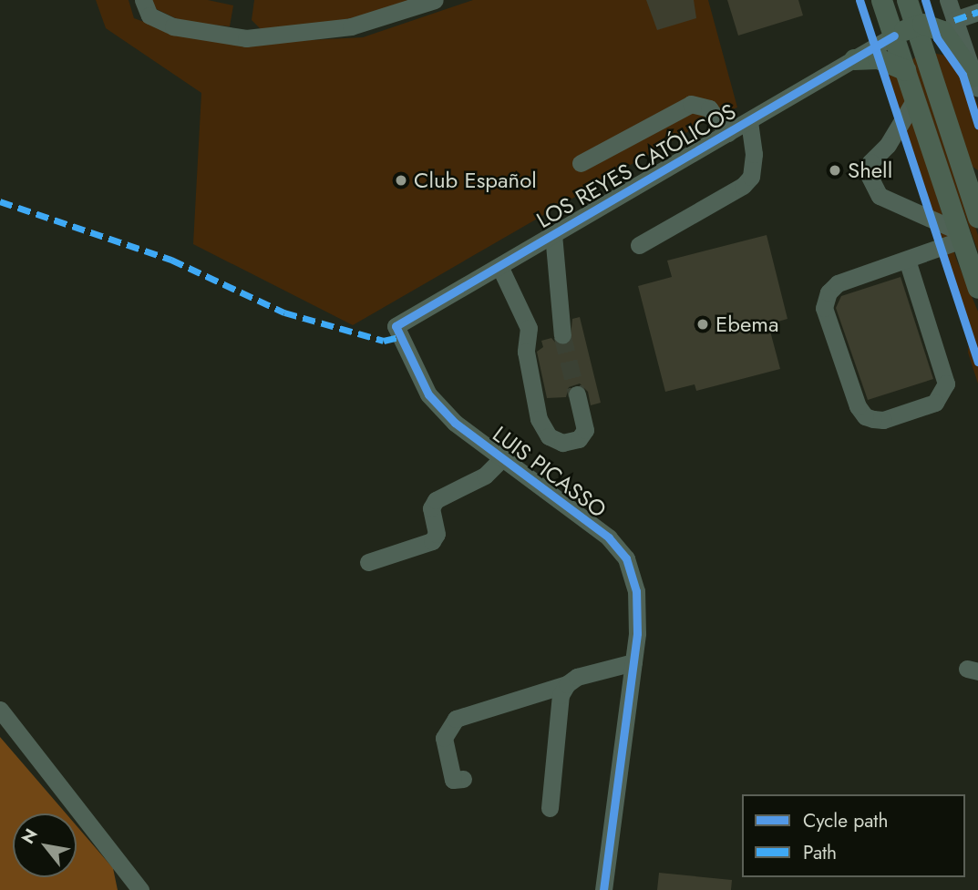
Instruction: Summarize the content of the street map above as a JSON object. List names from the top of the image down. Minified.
{"streets":{"street":["LOS REYES CATÓLICOS","LUIS PICASSO"]},"crossings":[["LOS REYES CATÓLICOS","LUIS PICASSO"]],"places":["Shell","Club Español","Ebema"],"legend":["Cycle path","Path"],"north":"top left"}
